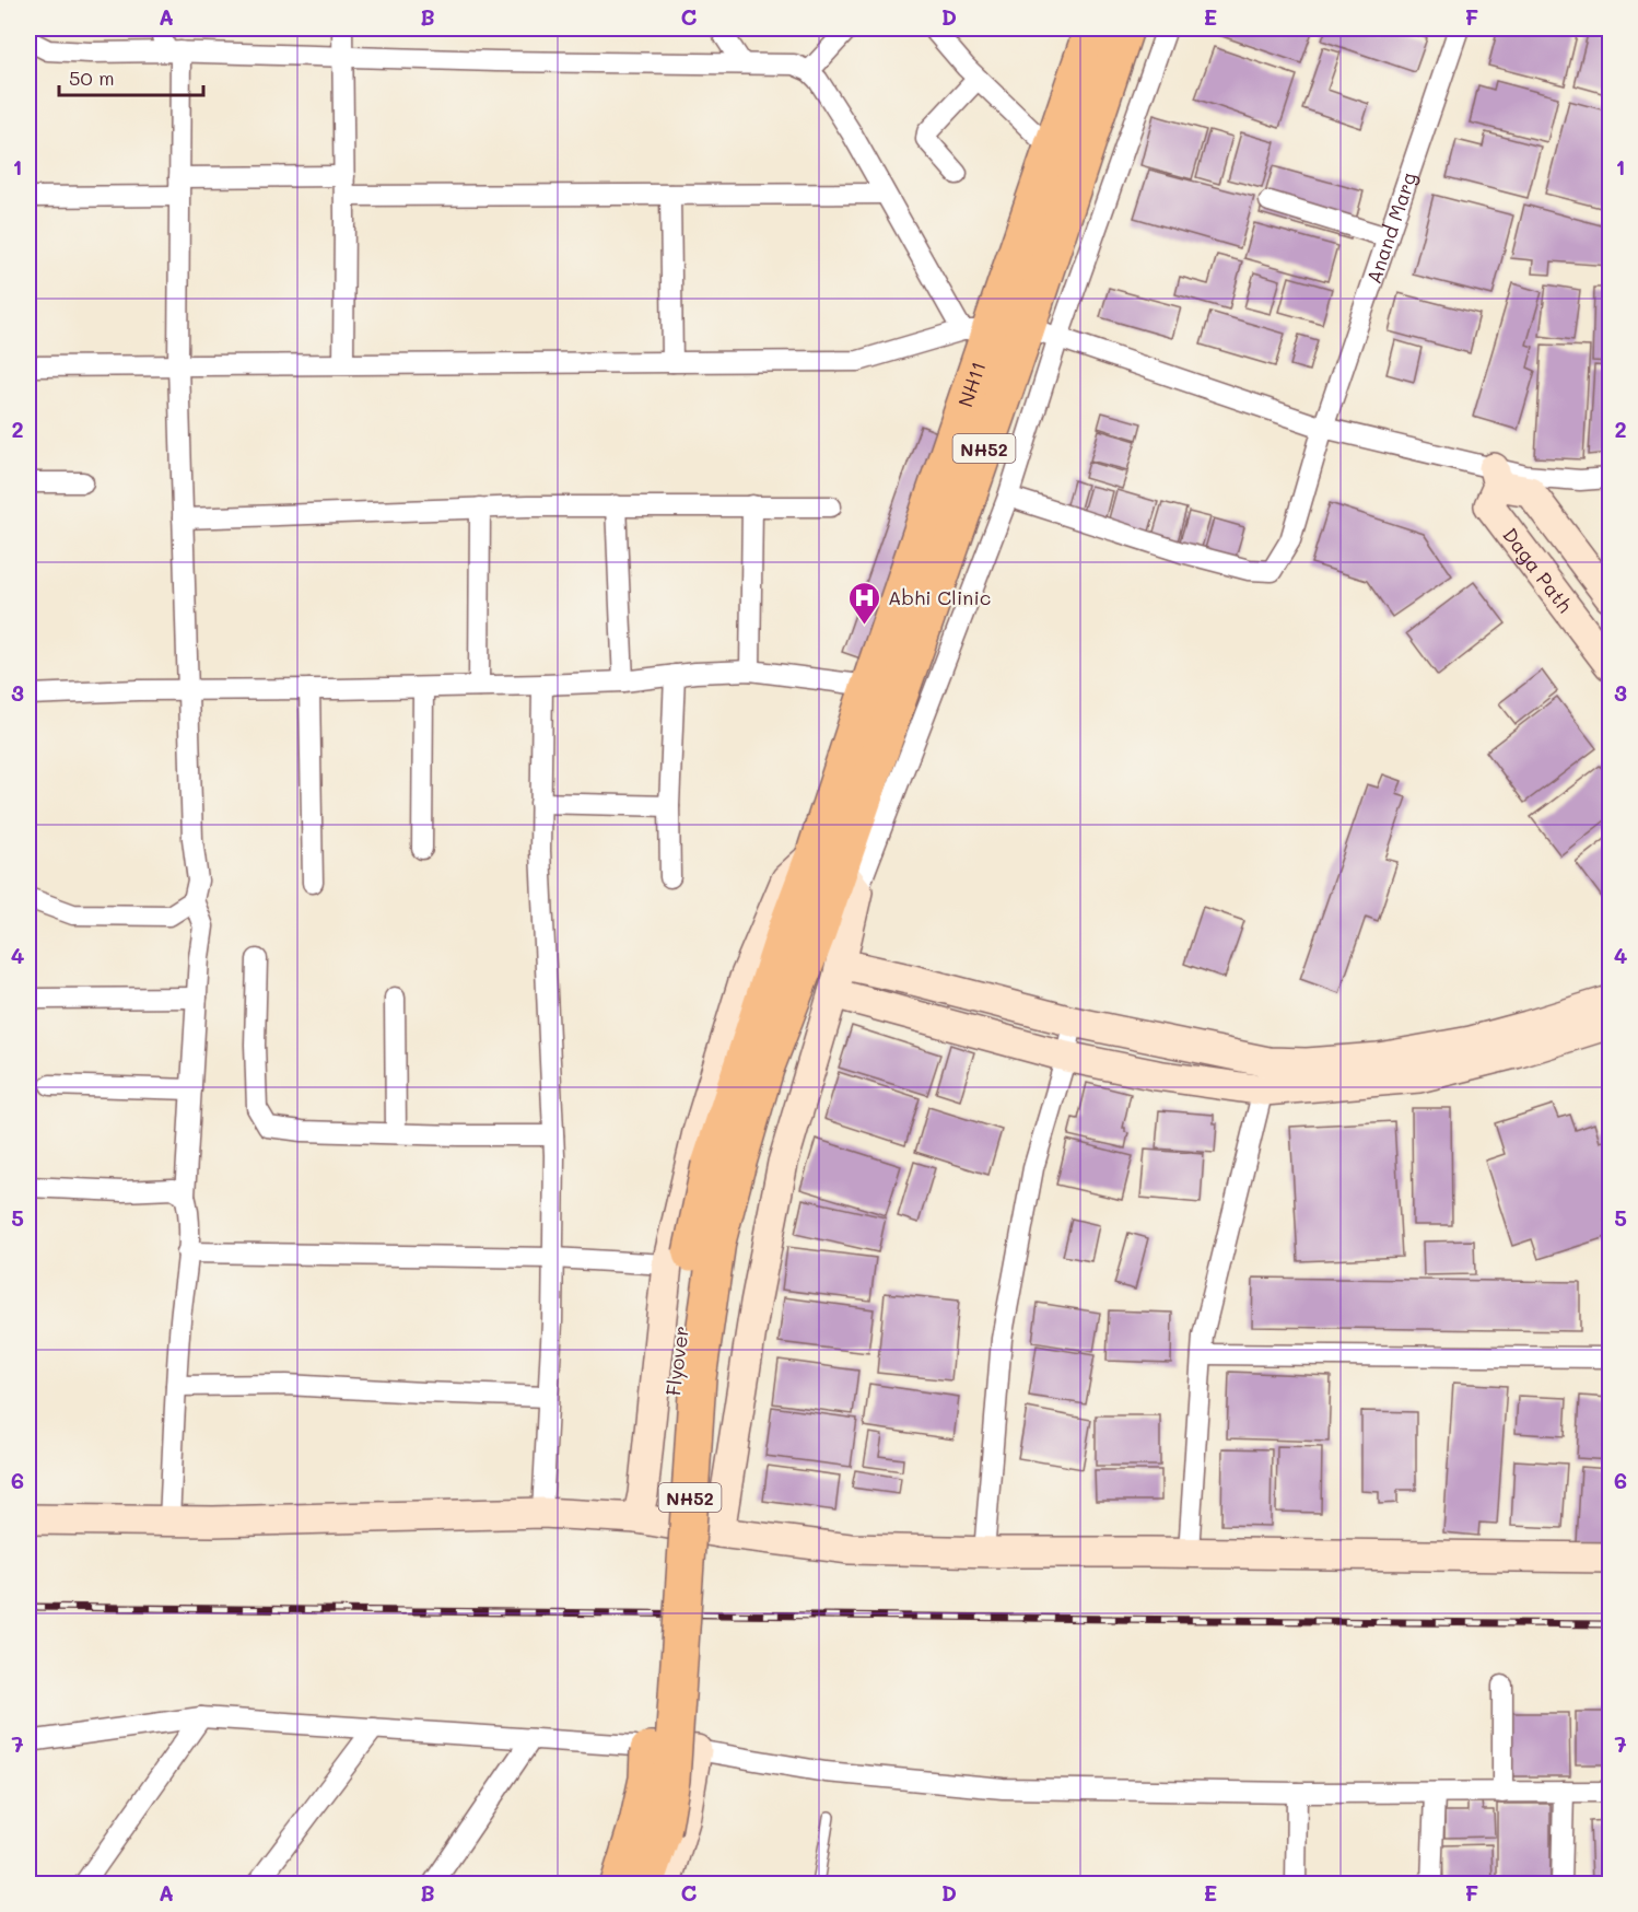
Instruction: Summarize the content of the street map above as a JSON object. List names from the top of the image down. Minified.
{"streets":{"highway":["NH11","NH52","Flyover"],"street":["Anand Marg","Daga Path"]},"crossings":[["NH11","NH52"],["NH11","Flyover"],["NH52","Flyover"]],"places":{"hospital":["Abhi Clinic"]},"scale_bar":"50 m","grid":{"columns":["A","B","C","D","E","F"],"rows":["1","2","3","4","5","6","7"]}}
